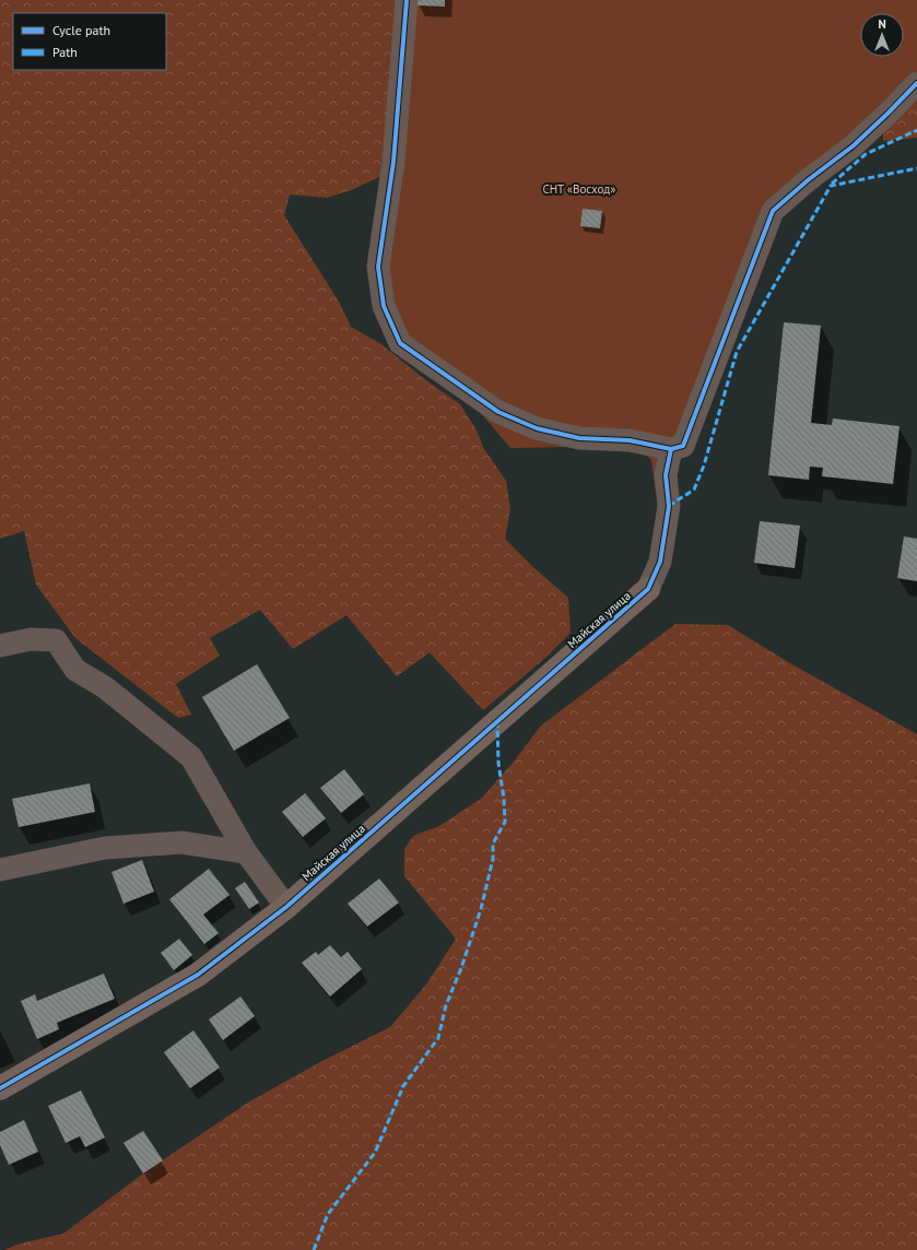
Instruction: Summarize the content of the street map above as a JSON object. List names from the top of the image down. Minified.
{"streets":{"street":["Майская улица"]},"parks":["СНТ «Восход»"],"legend":["Cycle path","Path"],"north":"top"}
